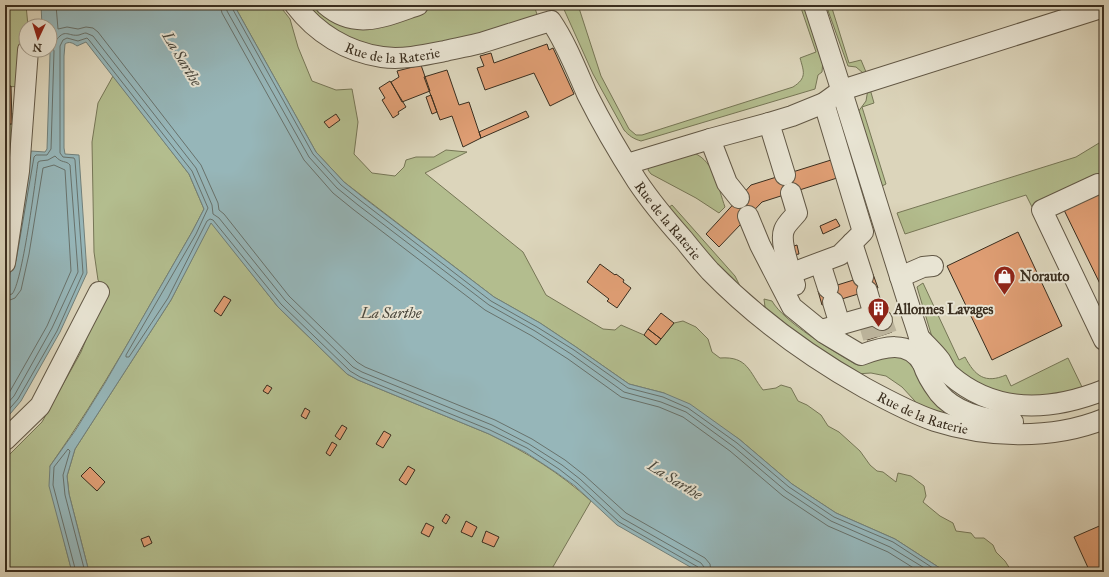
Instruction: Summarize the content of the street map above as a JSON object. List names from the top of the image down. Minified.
{"streets":{"street":["Rue de la Raterie"]},"water":["La Sarthe"],"places":{"shop":["Norauto"],"building":["Allonnes Lavages"]},"north":"bottom"}
